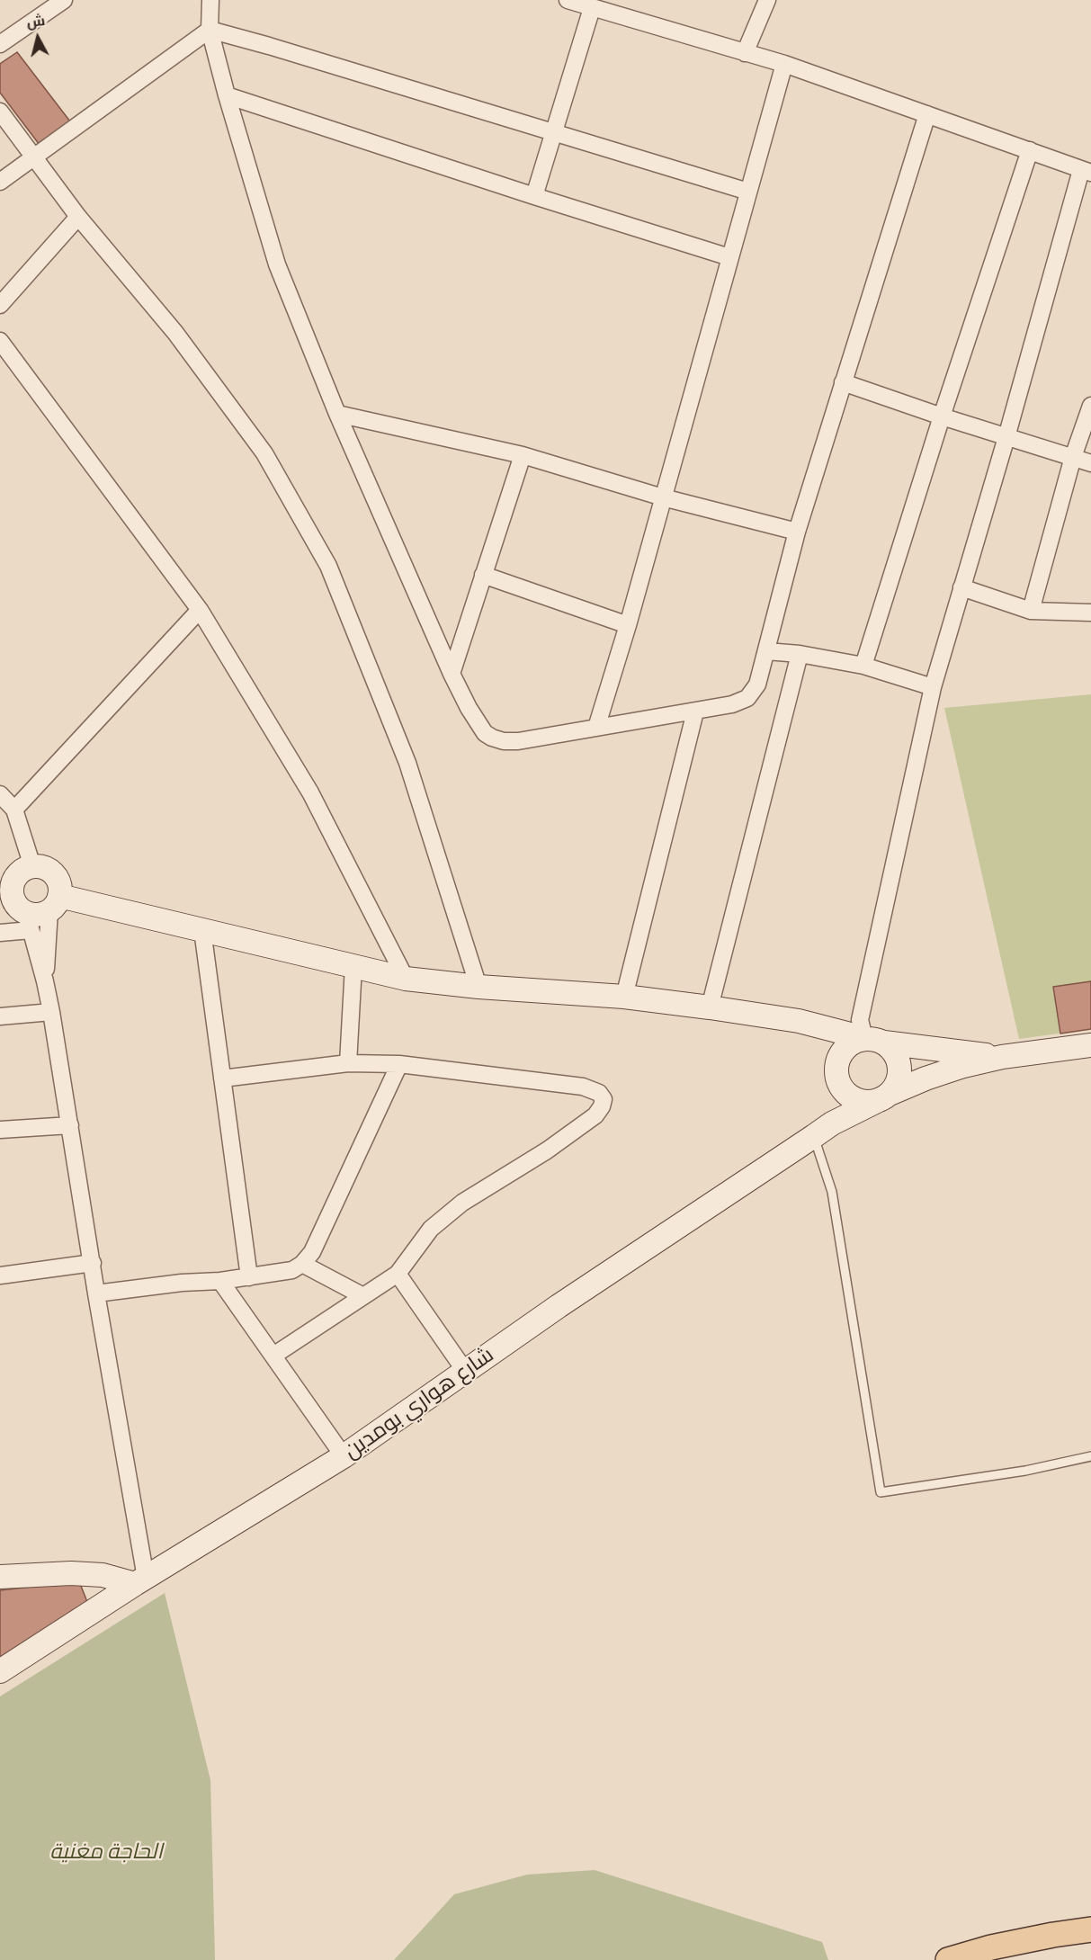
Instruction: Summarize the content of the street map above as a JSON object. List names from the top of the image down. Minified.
{"streets":{"street":["شارع هواري بومدين"]},"parks":["الحاجة مغنية"],"north":"top"}
